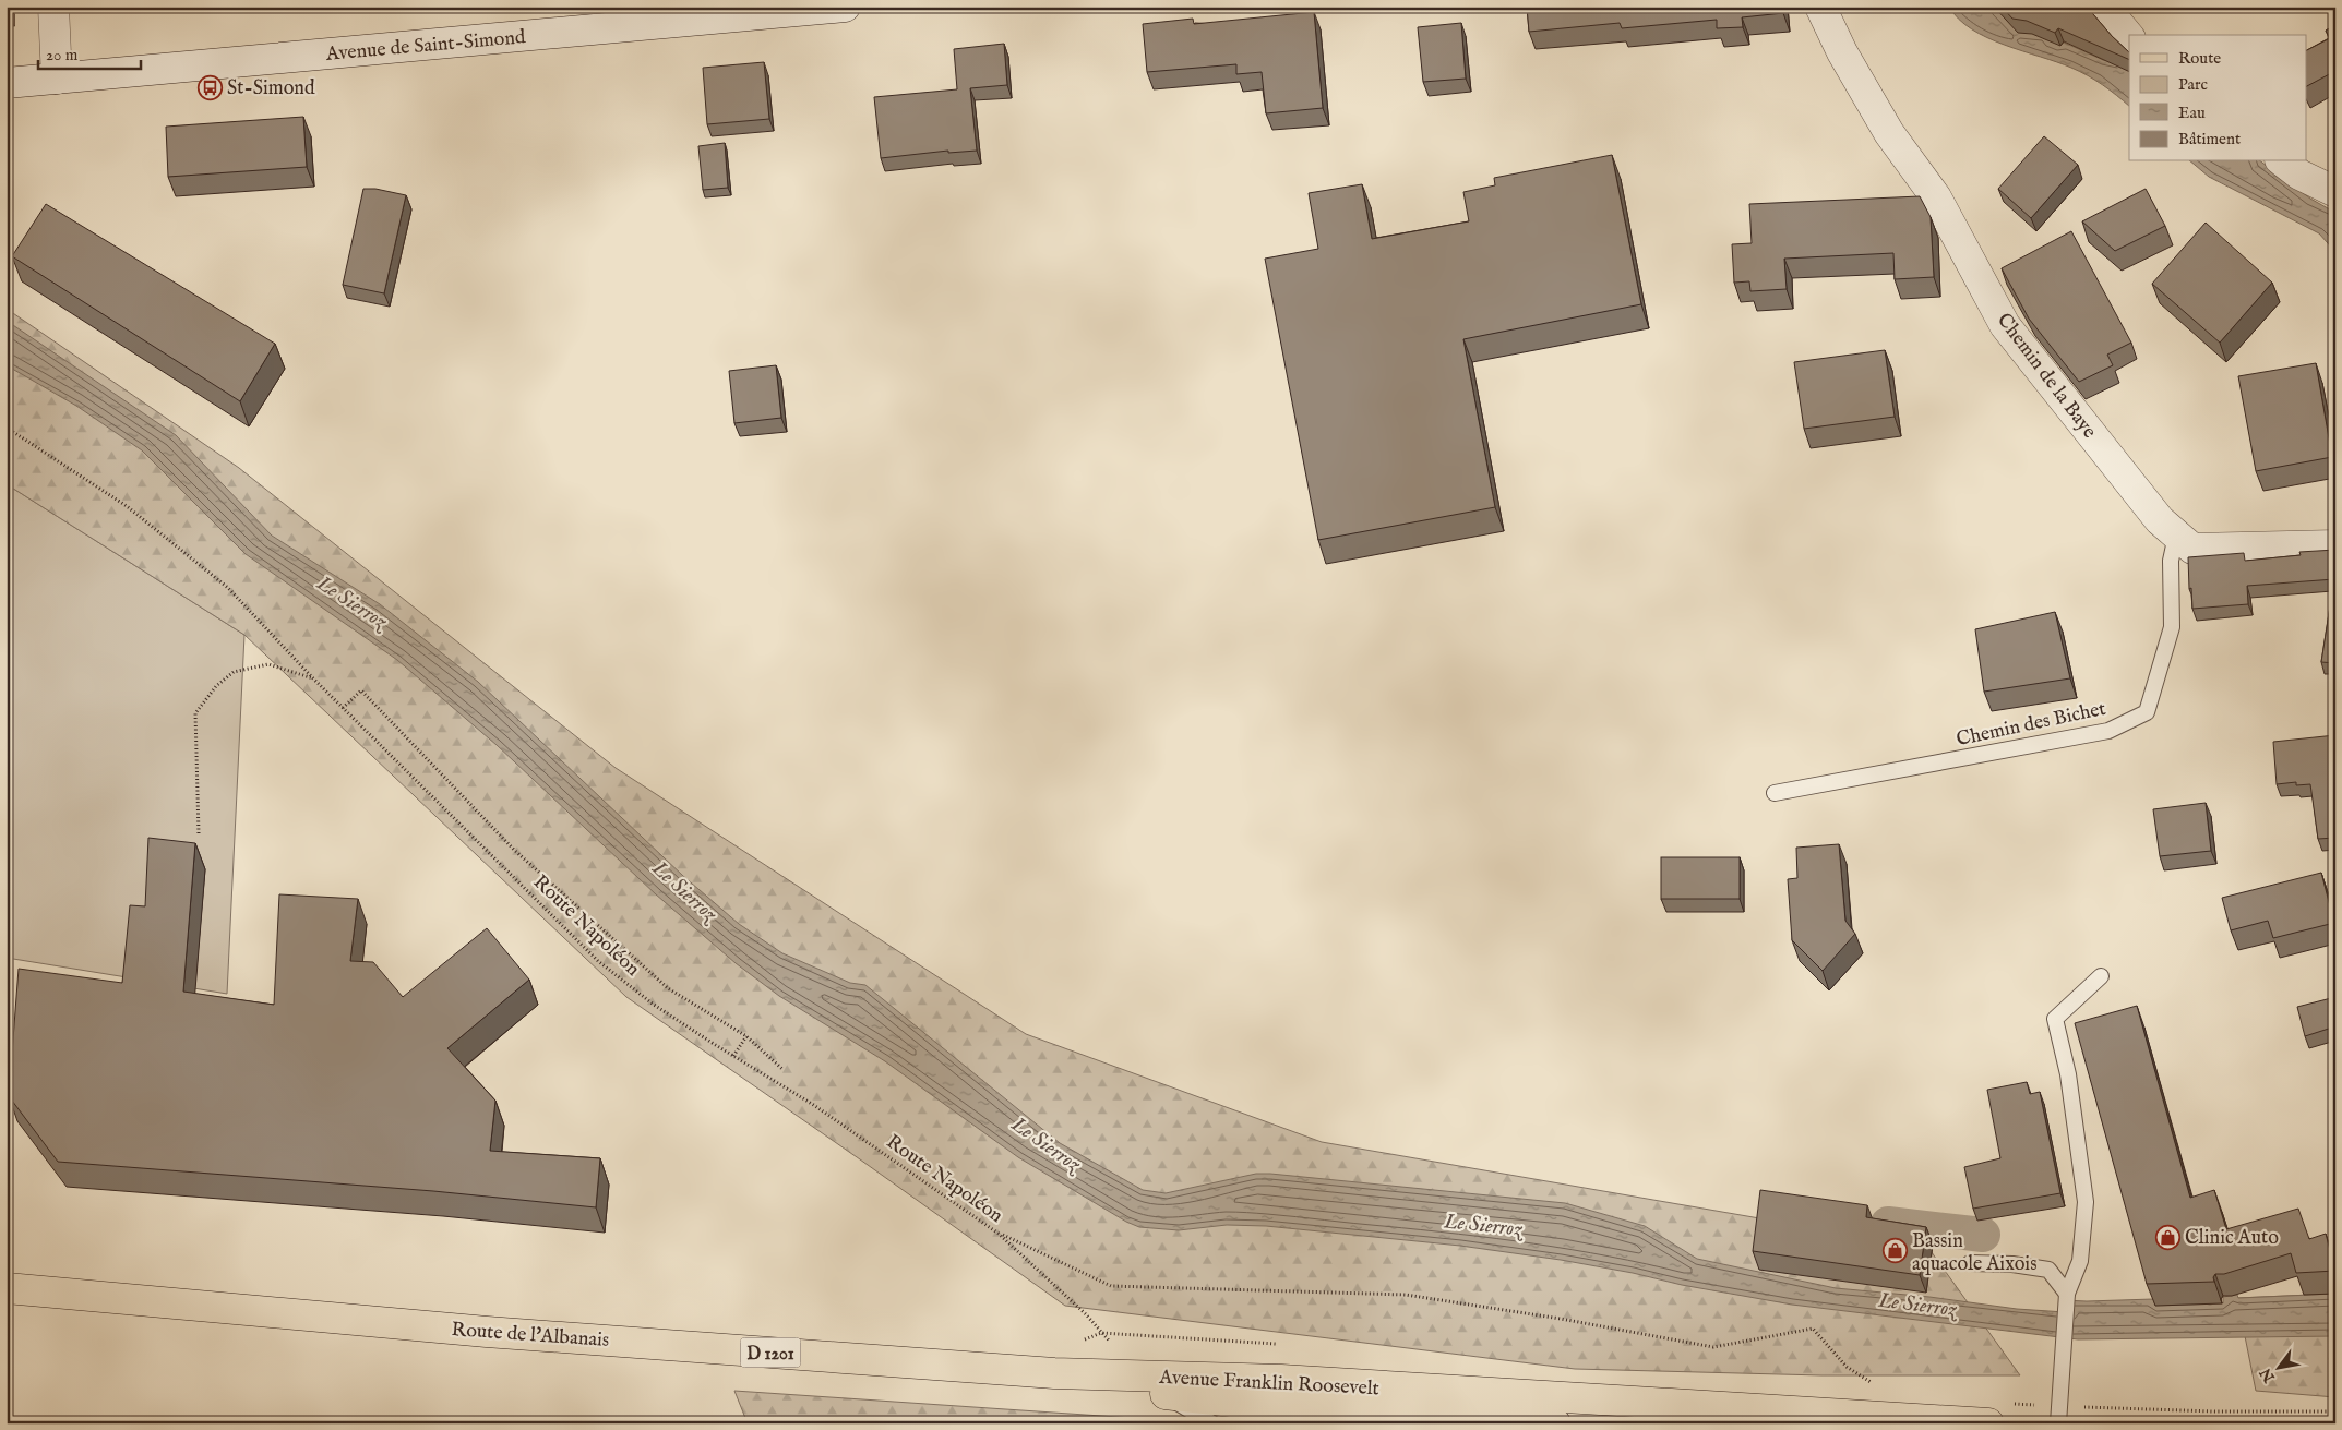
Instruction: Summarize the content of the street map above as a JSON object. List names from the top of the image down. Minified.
{"streets":{"main road":["Route de l'Albanais","D 1201","Avenue Franklin Roosevelt"],"street":["Avenue de Saint-Simond","Chemin de la Baye"],"lane":["Chemin des Bichet"],"path":["Route Napoléon"]},"crossings":[["Chemin de la Baye","Chemin des Bichet"],["Route de l'Albanais","Avenue Franklin Roosevelt"]],"water":["Le Sierroz"],"places":{"bus stop":["St-Simond"],"shop":["Clinic Auto","Bassin aquacole Aixois"]},"legend":["Route","Parc","Eau","Bâtiment"],"scale_bar":"20 m","north":"bottom left"}
